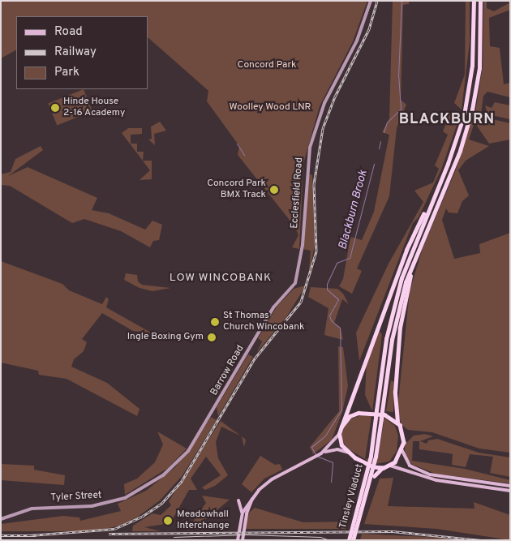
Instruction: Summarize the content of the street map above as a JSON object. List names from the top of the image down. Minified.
{"streets":{"highway":["Tinsley Viaduct"],"main road":["Ecclesfield Road","Barrow Road","Tyler Street"]},"crossings":[["Ecclesfield Road","Barrow Road"],["Barrow Road","Tyler Street"]],"districts":["BLACKBURN","LOW WINCOBANK"],"water":["Blackburn Brook"],"parks":["Concord Park","Woolley Wood LNR"],"places":["Hinde House 2-16 Academy","Concord Park BMX Track","St Thomas Church Wincobank","Ingle Boxing Gym","Meadowhall Interchange"],"legend":["Road","Railway","Park"]}
